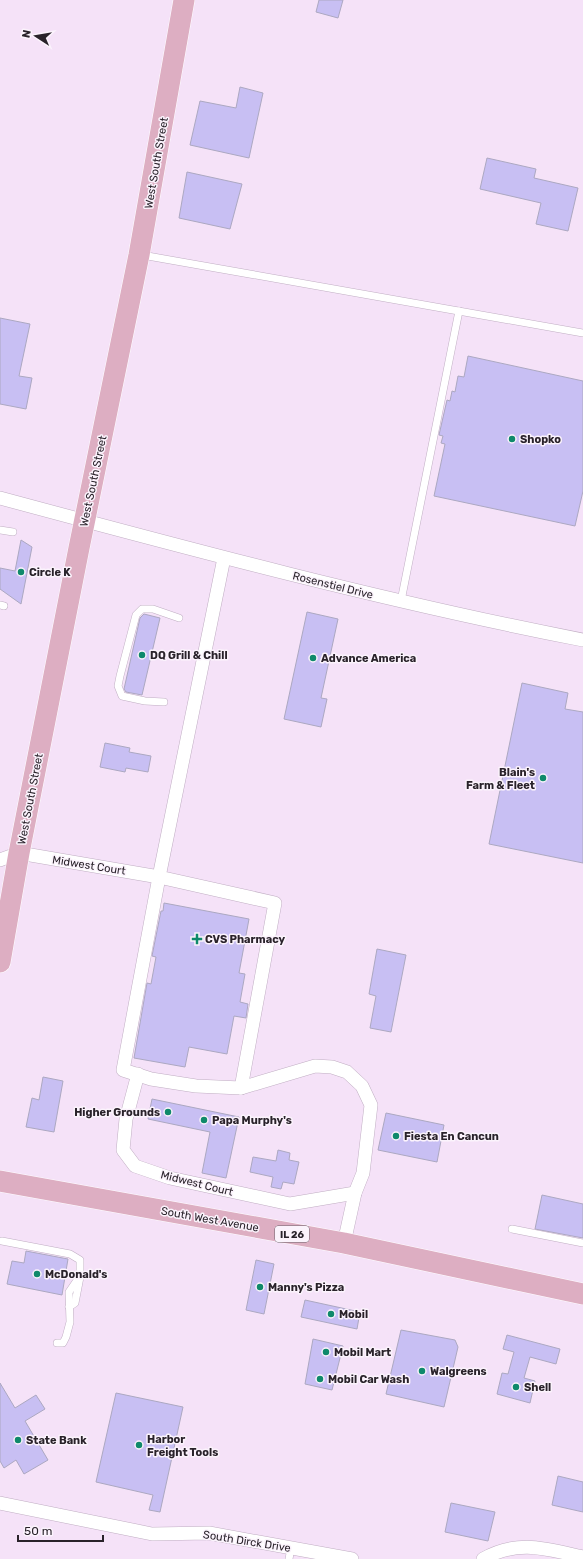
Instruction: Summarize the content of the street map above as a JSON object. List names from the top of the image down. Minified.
{"streets":{"main road":["West South Street","South West Avenue","IL 26"],"street":["Rosenstiel Drive","Midwest Court","South Dirck Drive"]},"crossings":[["West South Street","Rosenstiel Drive"],["West South Street","Midwest Court"]],"places":{"other":["Shopko","Circle K","DQ Grill & Chill","Advance America","Blain's Farm & Fleet","Higher Grounds","Papa Murphy's","Fiesta En Cancun","McDonald's","Manny's Pizza","Mobil","Mobil Mart","Walgreens","Mobil Car Wash","Shell","State Bank","Harbor Freight Tools"],"health":["CVS Pharmacy"]},"scale_bar":"50 m","north":"left"}
